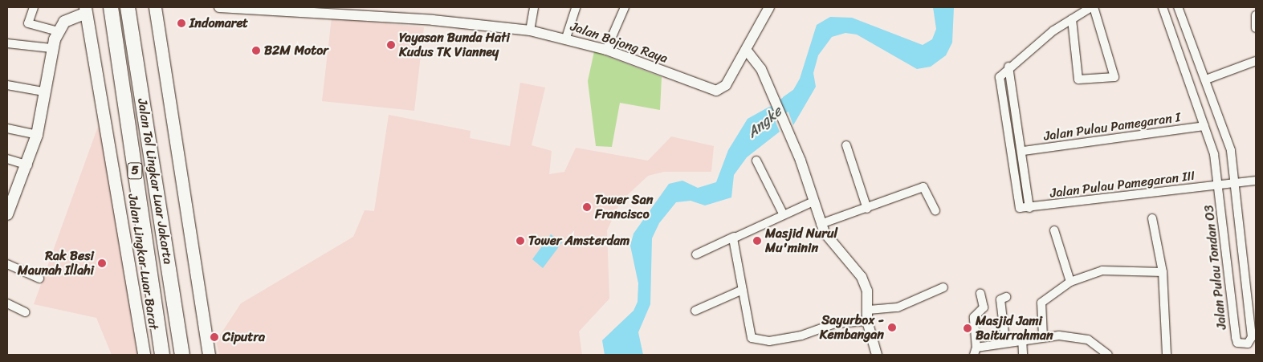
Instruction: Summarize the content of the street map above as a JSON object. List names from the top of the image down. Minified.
{"streets":{"highway":["5","Jalan Tol Lingkar Luar Jakarta"],"main road":["Jalan Lingkar Luar Barat"],"street":["Jalan Bojong Raya","Jalan Pulau Pamegaran I","Jalan Pulau Pamegaran III","Jalan Pulau Tondan O3"]},"crossings":[["Jalan Pulau Pamegaran I","Jalan Pulau Tondan O3"],["Jalan Pulau Pamegaran III","Jalan Pulau Tondan O3"]],"water":["Angke"],"places":["Indomaret","Yayasan Bunda Hati Kudus TK Vianney","B2M Motor","Tower San Francisco","Tower Amsterdam","Masjid Nurul Mu'minin","Rak Besi Maunah Illahi","Sayurbox - Kembangan","Masjid Jami Baiturrahman","Ciputra"]}
